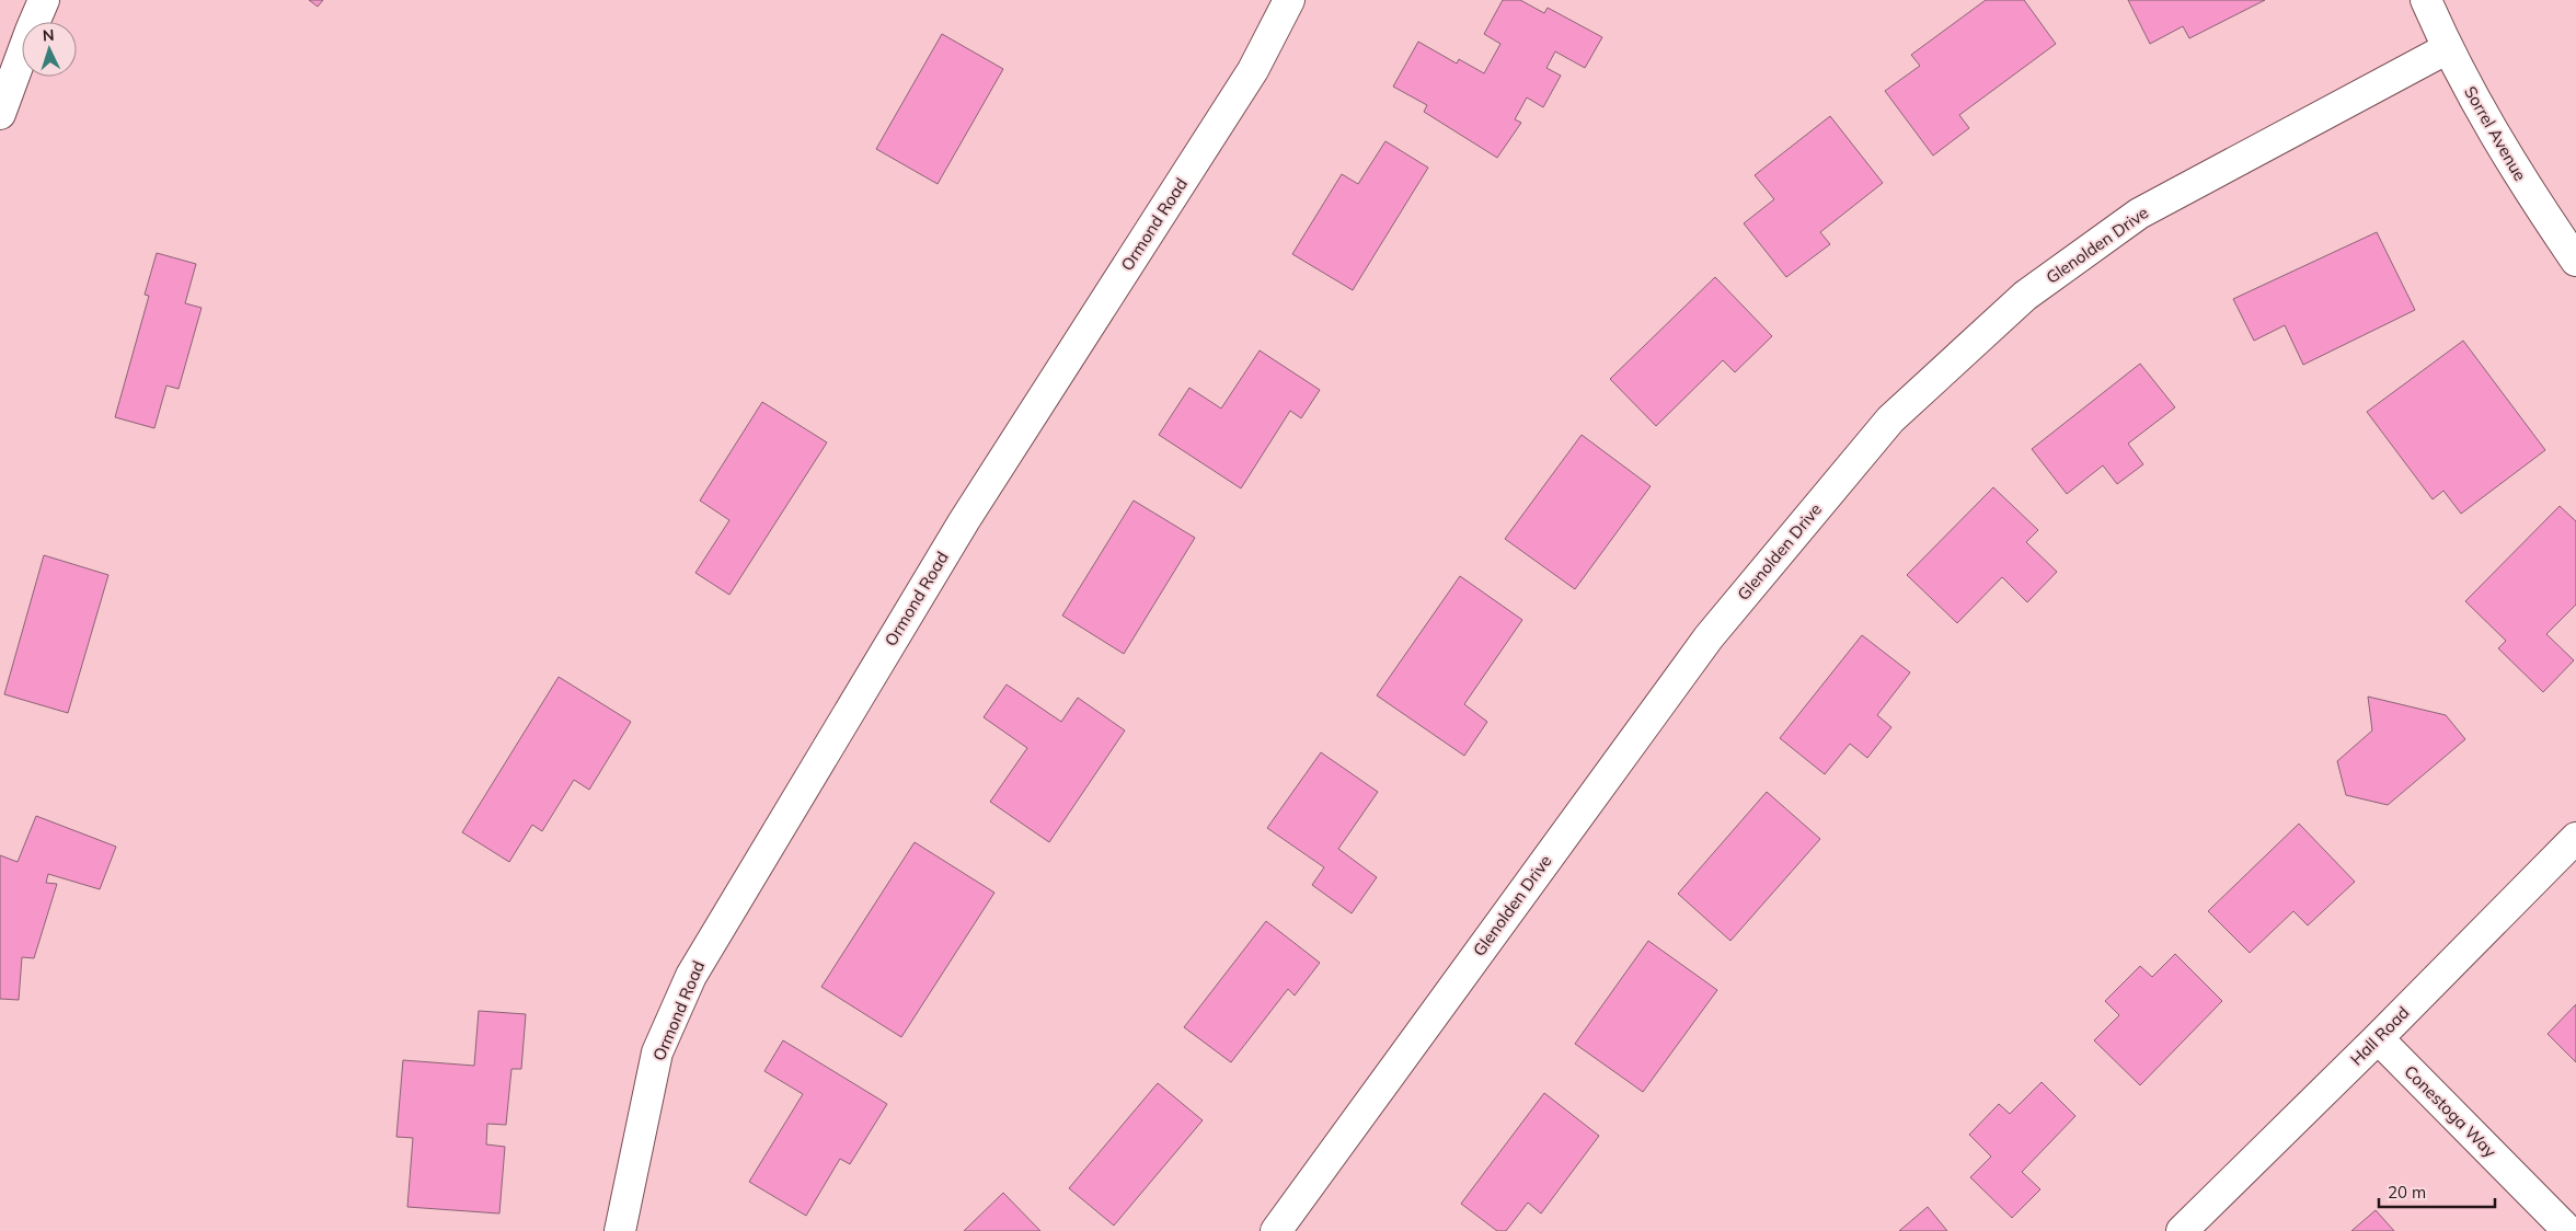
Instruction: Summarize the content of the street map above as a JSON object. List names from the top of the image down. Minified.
{"streets":{"street":["Sorrel Avenue","Ormond Road","Glenolden Drive","Hall Road","Conestoga Way"]},"crossings":[["Sorrel Avenue","Glenolden Drive"],["Hall Road","Conestoga Way"]],"scale_bar":"20 m","north":"top"}
